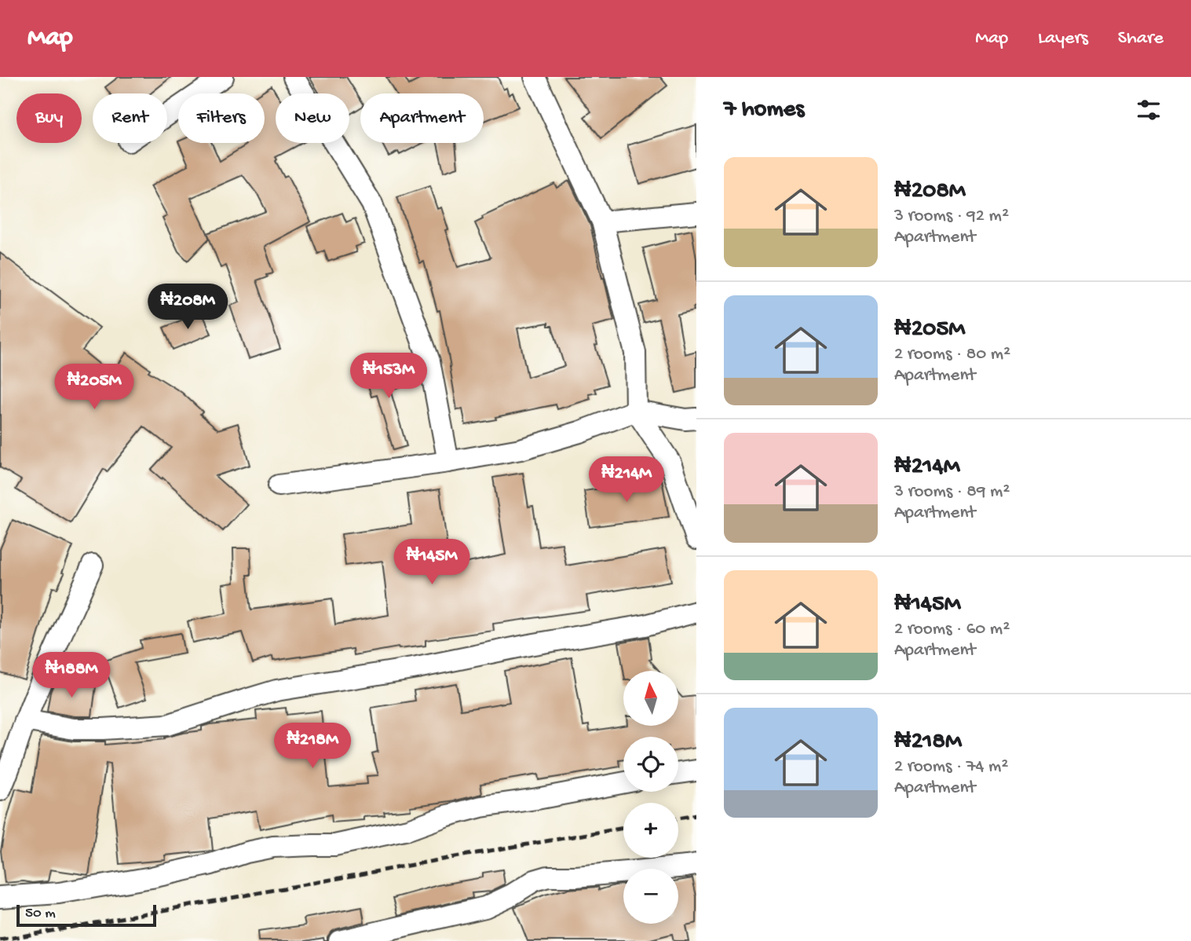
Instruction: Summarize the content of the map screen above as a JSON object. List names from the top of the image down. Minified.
{"scale_bar":"50 m","north":"top","page":{"header":"Map","nav":["Map","Layers","Share"],"heading":"7 homes","chip":["Buy","Rent","Filters","New","Apartment"],"list":[{"name":"₦208M","note":"3 rooms · 92 m² · Apartment"},{"name":"₦205M","note":"2 rooms · 80 m² · Apartment"},{"name":"₦214M","note":"3 rooms · 89 m² · Apartment"},{"name":"₦145M","note":"2 rooms · 60 m² · Apartment"},{"name":"₦218M","note":"2 rooms · 74 m² · Apartment"}],"price":["₦208M","₦153M","₦205M","₦214M","₦145M","₦188M","₦218M"],"map_buttons":["+","−"],"scale":"50 m"}}
